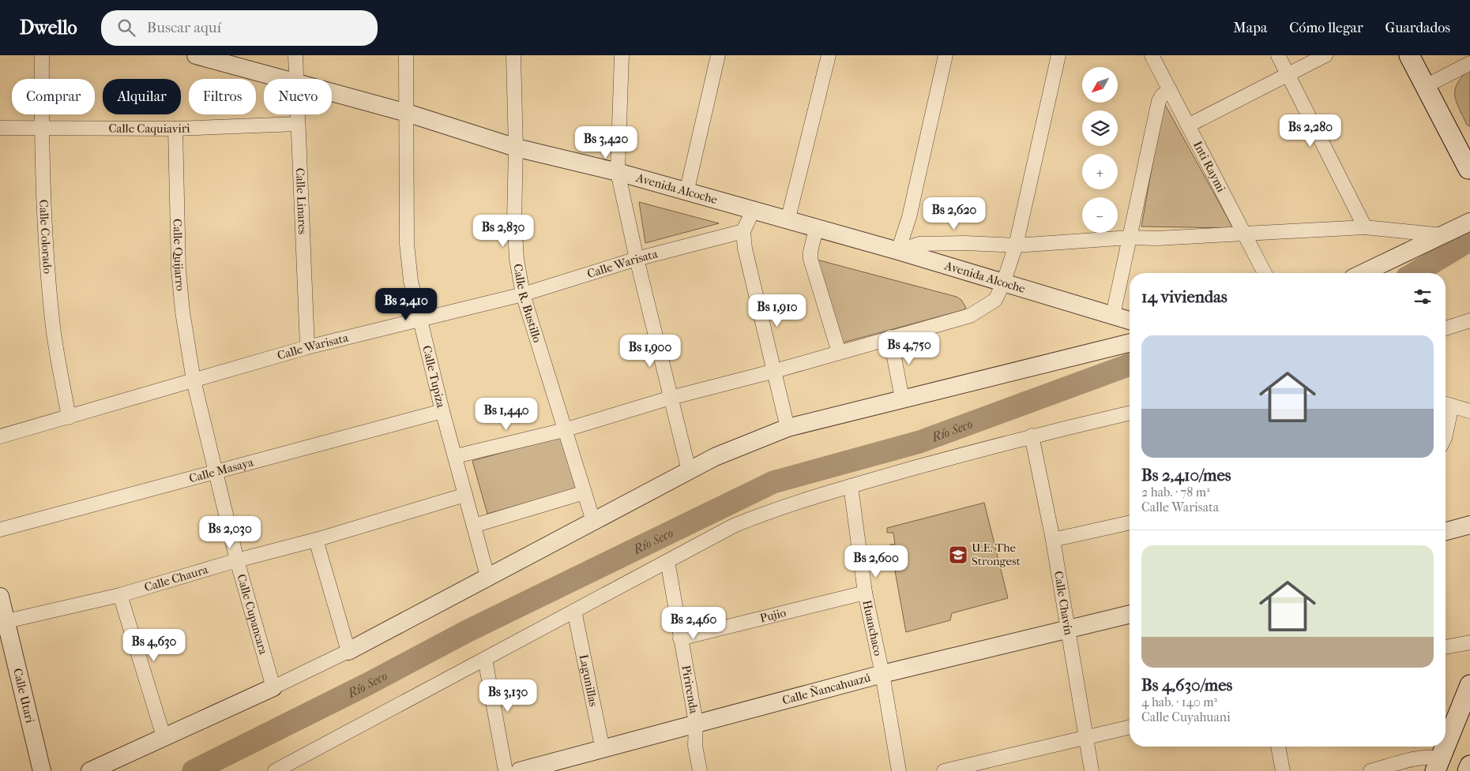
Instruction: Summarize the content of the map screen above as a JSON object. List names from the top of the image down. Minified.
{"streets":{"street":["Calle Caquiaviri","Inti Raymi","Avenida Alcoche","Calle Linares","Calle Colorado","Calle Quijarro","Calle Warisata","Calle R. Bustillo","Calle Tupiza","Calle Masaya","Calle Chaura","Calle Chavín","Calle Cupancara","Pujio","Huanchaco","Lagunillas","Pirirenda","Calle Ñancahuazú","Calle Utari"]},"crossings":[["Calle Caquiaviri","Calle Linares"],["Calle Caquiaviri","Calle Colorado"],["Calle Caquiaviri","Calle Quijarro"],["Avenida Alcoche","Calle R. Bustillo"],["Avenida Alcoche","Calle Tupiza"],["Calle Linares","Calle Warisata"],["Calle Colorado","Calle Warisata"],["Calle Quijarro","Calle Warisata"],["Calle Quijarro","Calle Cupancara"],["Calle Warisata","Calle R. Bustillo"],["Calle Warisata","Calle Tupiza"],["Calle Warisata","Calle Cupancara"],["Calle Tupiza","Calle Masaya"],["Calle Tupiza","Calle Chaura"],["Calle Masaya","Calle Cupancara"],["Calle Chaura","Calle Cupancara"],["Calle Chaura","Calle Utari"],["Calle Chavín","Calle Ñancahuazú"],["Pujio","Huanchaco"],["Pujio","Pirirenda"],["Huanchaco","Calle Ñancahuazú"],["Lagunillas","Calle Ñancahuazú"],["Pirirenda","Calle Ñancahuazú"]],"water":["Río Seco"],"places":{"school or university":["U.E. The Strongest"]},"north":"bottom left","page":{"header":"Dwello","search":"Buscar aquí","nav":["Mapa","Cómo llegar","Guardados"],"map_buttons":["+","−"],"chip":["Comprar","Alquilar","Filtros","Nuevo"],"price":["Bs 2,280","Bs 3,420","Bs 2,620","Bs 2,830","Bs 2,410","Bs 1,910","Bs 4,750","Bs 1,900","Bs 1,440","Bs 2,030","Bs 2,600","Bs 2,460","Bs 4,630","Bs 3,130"],"heading":"14 viviendas","list":[{"name":"Bs 2,410/mes","note":"2 hab. · 78 m² · Calle Warisata"},{"name":"Bs 4,630/mes","note":"4 hab. · 140 m² · Calle Cuyahuani"}]}}
